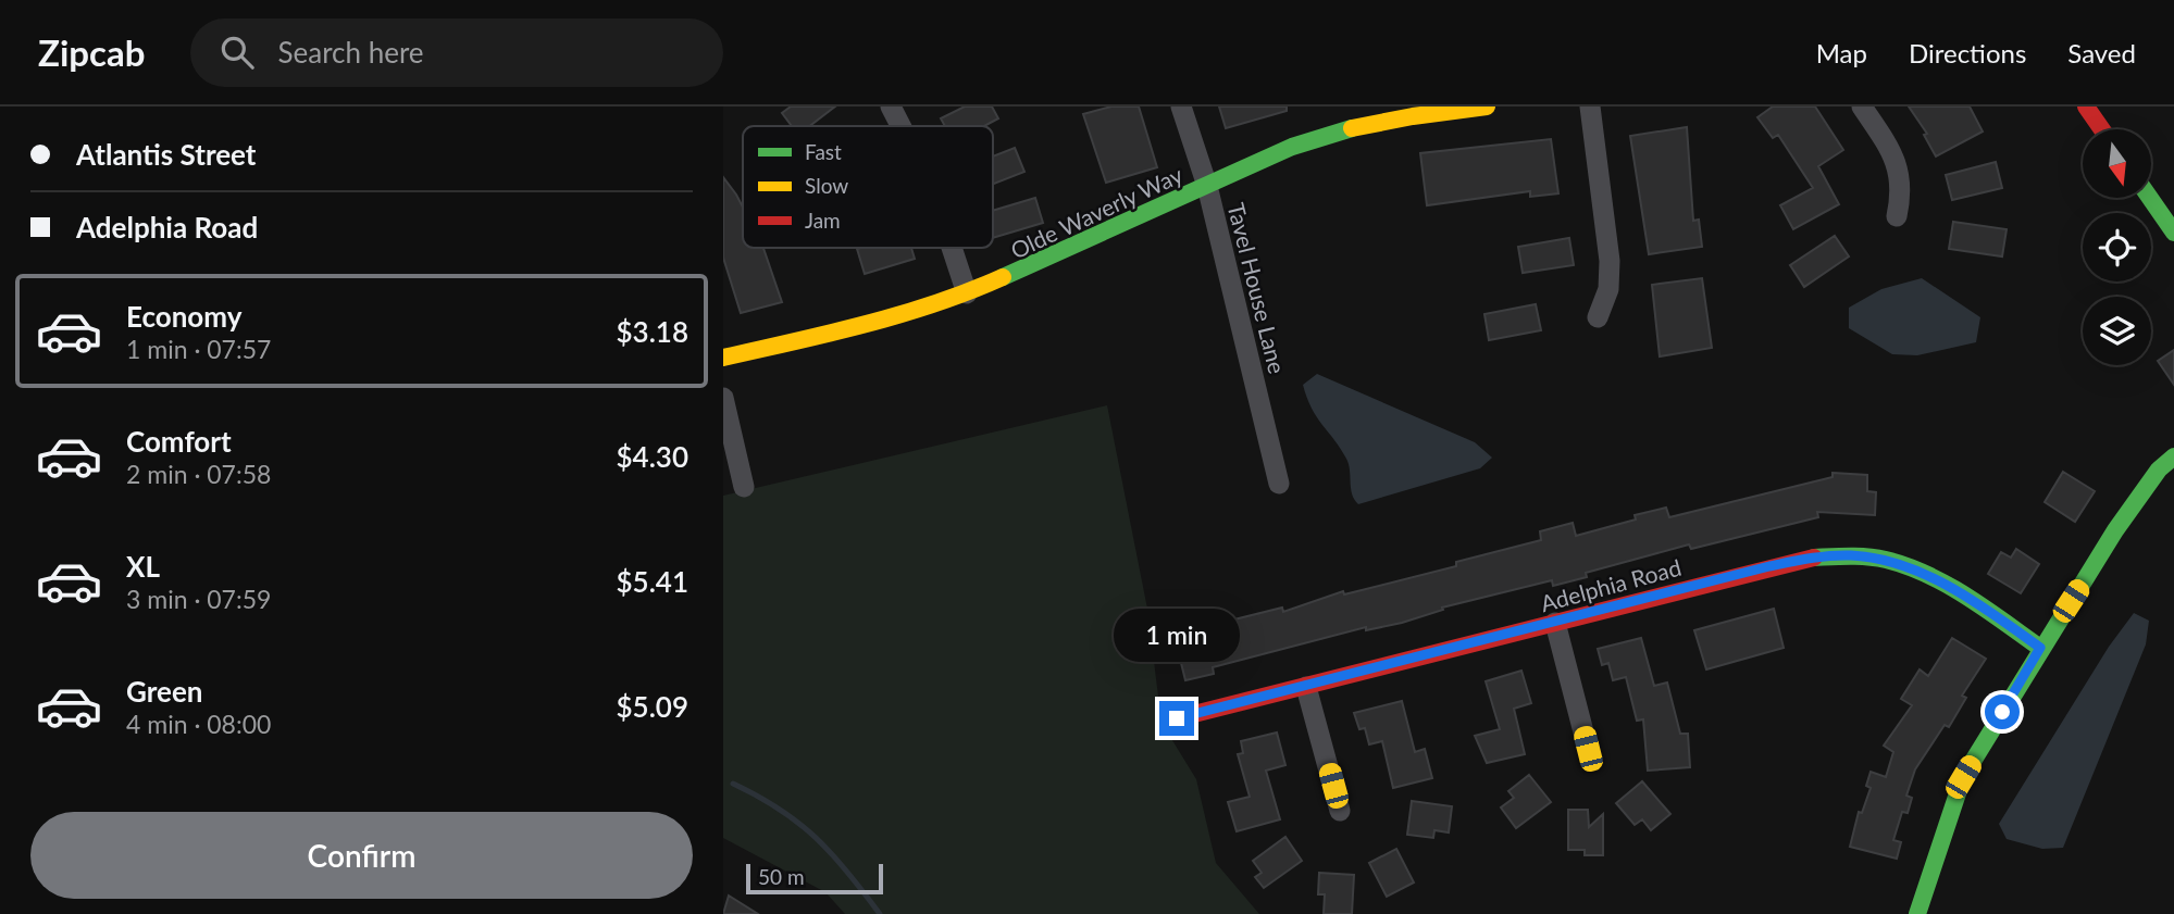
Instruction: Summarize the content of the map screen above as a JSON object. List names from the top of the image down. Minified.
{"streets":{"street":["Olde Waverly Way","Tavel House Lane","Adelphia Road"]},"crossings":[["Olde Waverly Way","Tavel House Lane"]],"legend":["Fast","Slow","Jam"],"scale_bar":"50 m","north":"bottom","page":{"header":"Zipcab","search":"Search here","nav":["Map","Directions","Saved"],"banner":["Atlantis Street","Adelphia Road"],"list":[{"name":"Economy","note":"1 min · 07:57","value":"$3.18"},{"name":"Comfort","note":"2 min · 07:58","value":"$4.30"},{"name":"XL","note":"3 min · 07:59","value":"$5.41"},{"name":"Green","note":"4 min · 08:00","value":"$5.09"}],"bubble":"1 min","buttons":"Confirm","scale":"50 m"}}
